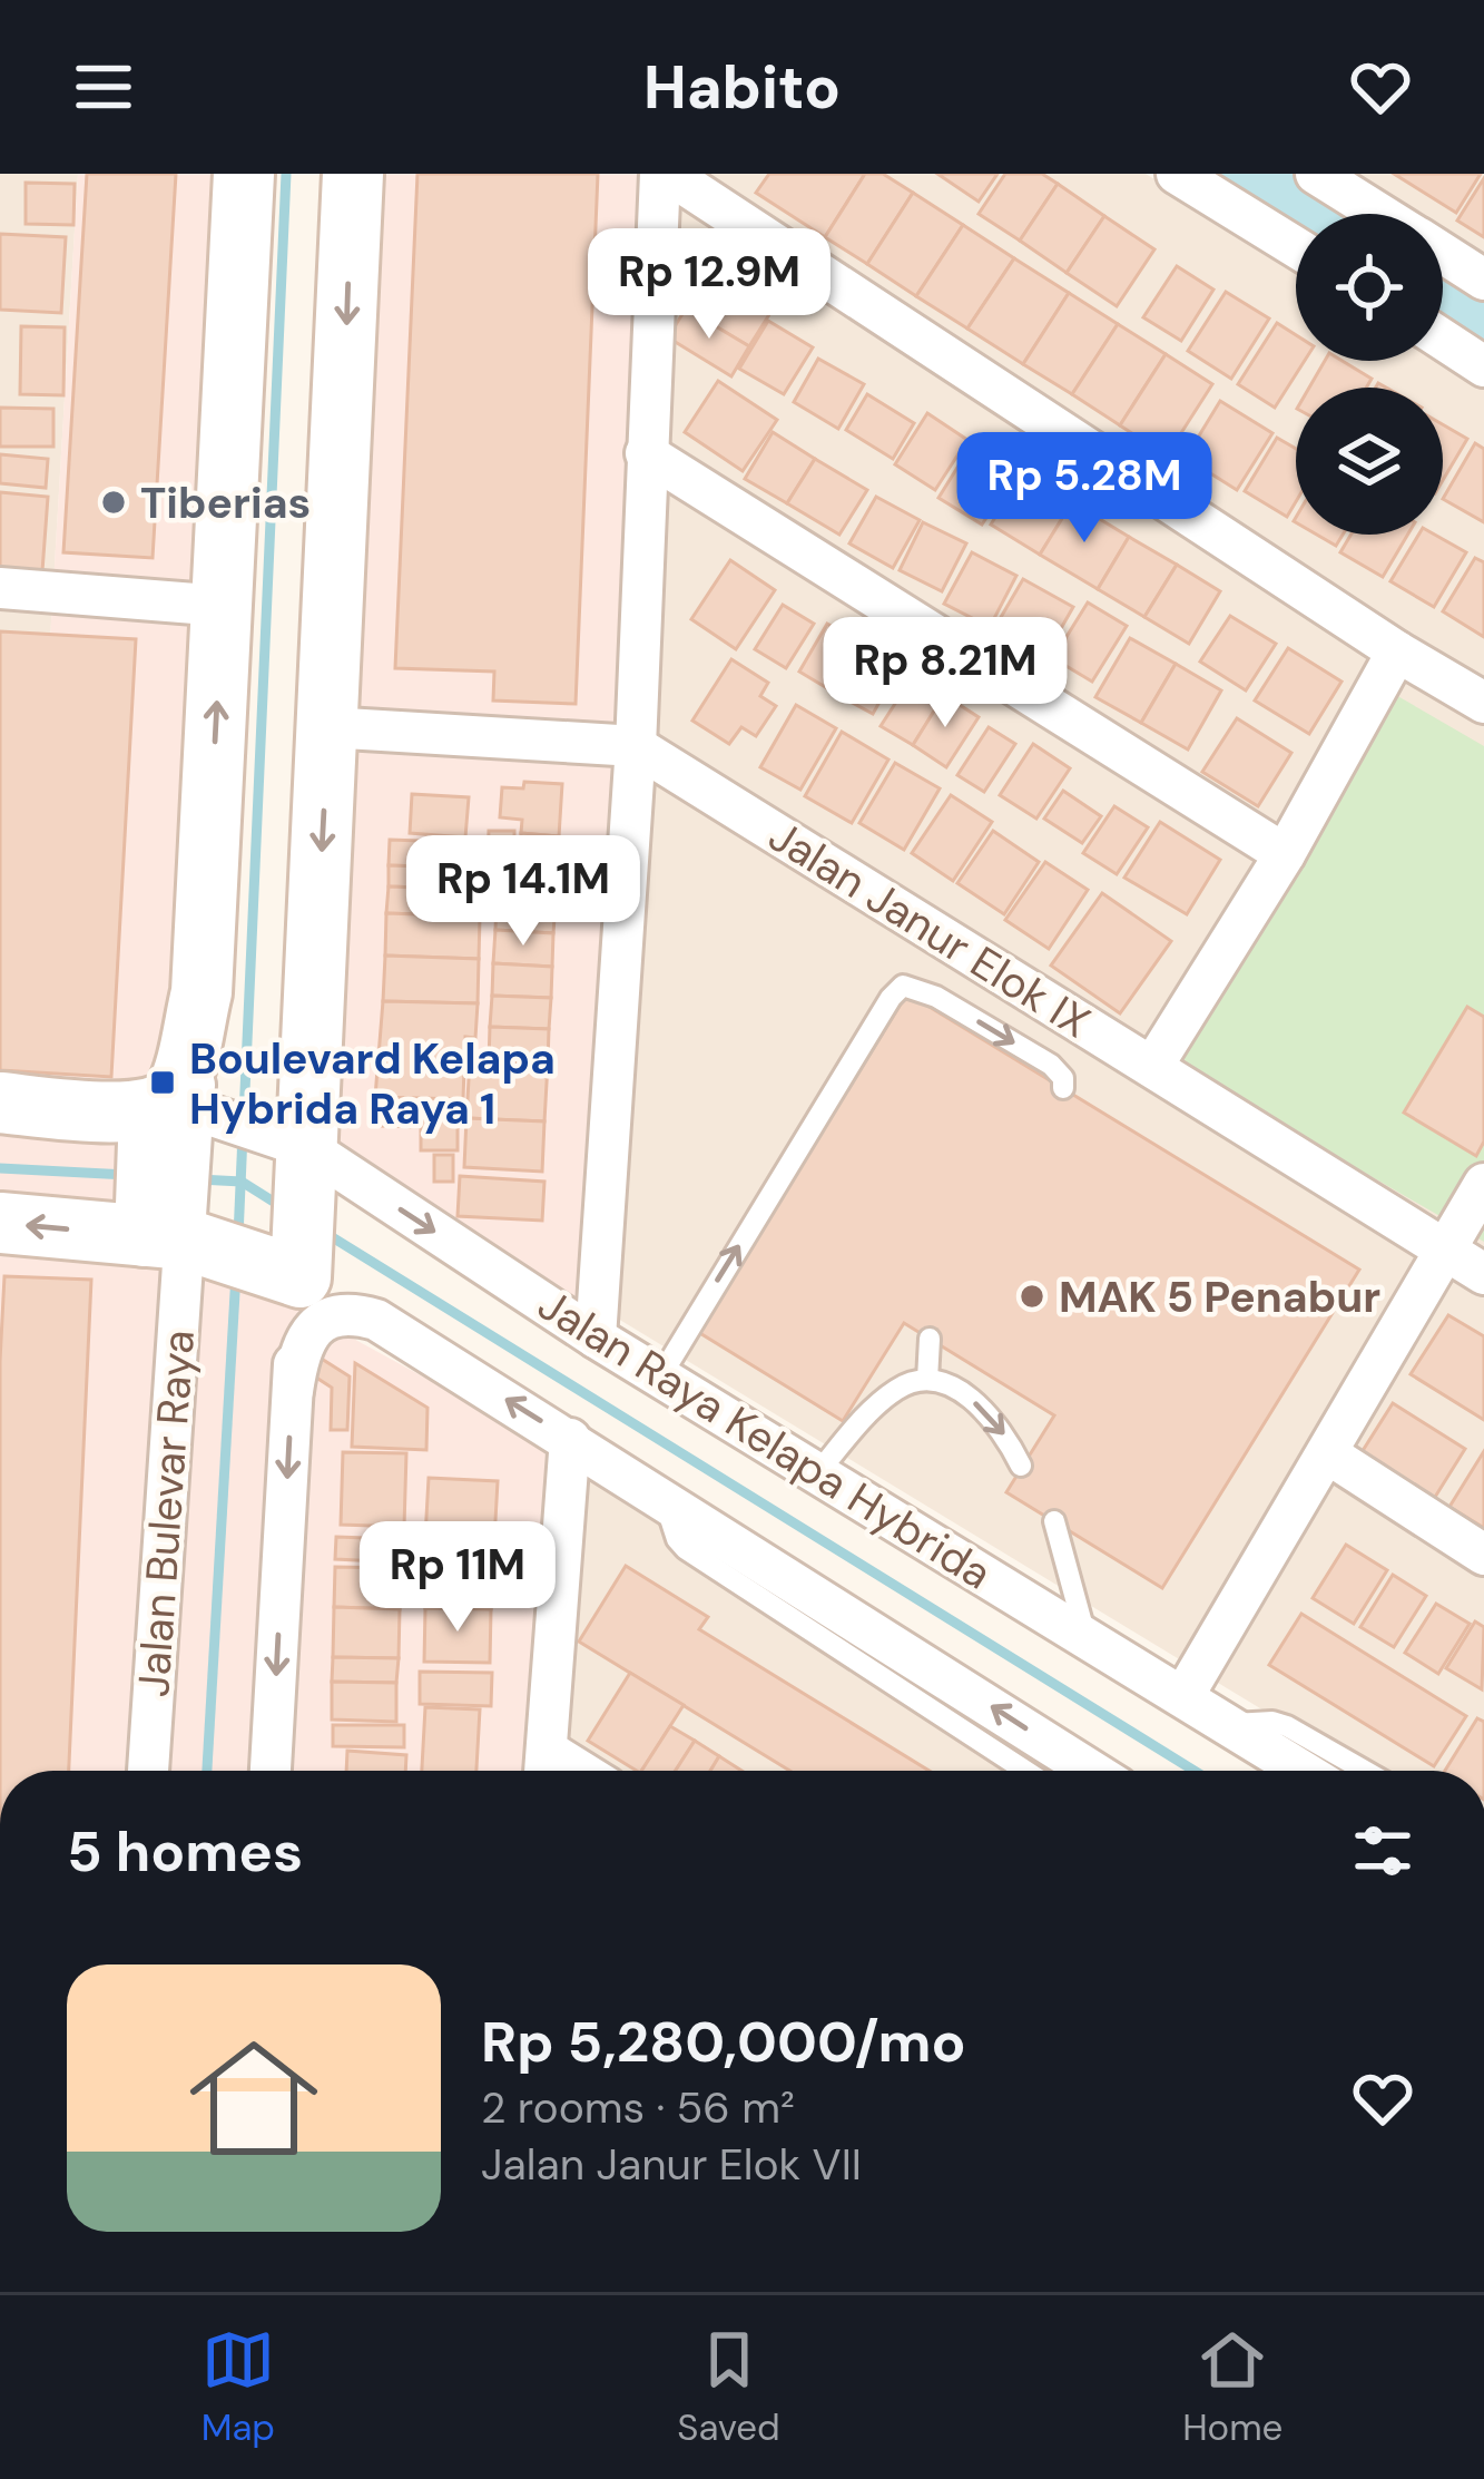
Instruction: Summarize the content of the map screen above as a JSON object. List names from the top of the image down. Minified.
{"streets":{"main road":["Jalan Raya Kelapa Hybrida"],"street":["Jalan Janur Elok IX","Jalan Bulevar Raya"]},"crossings":[["Jalan Raya Kelapa Hybrida","Jalan Bulevar Raya"]],"places":{"other":["Tiberias","MAK 5 Penabur"],"transit":["Boulevard Kelapa Hybrida Raya 1"]},"page":{"header":"Habito","price":["Rp 12.9M","Rp 5.28M","Rp 8.21M","Rp 14.1M","Rp 11M"],"heading":"5 homes","list":[{"name":"Rp 5,280,000/mo","note":"2 rooms · 56 m² · Jalan Janur Elok VII"}],"tabs":["Map","Saved","Home"]}}
